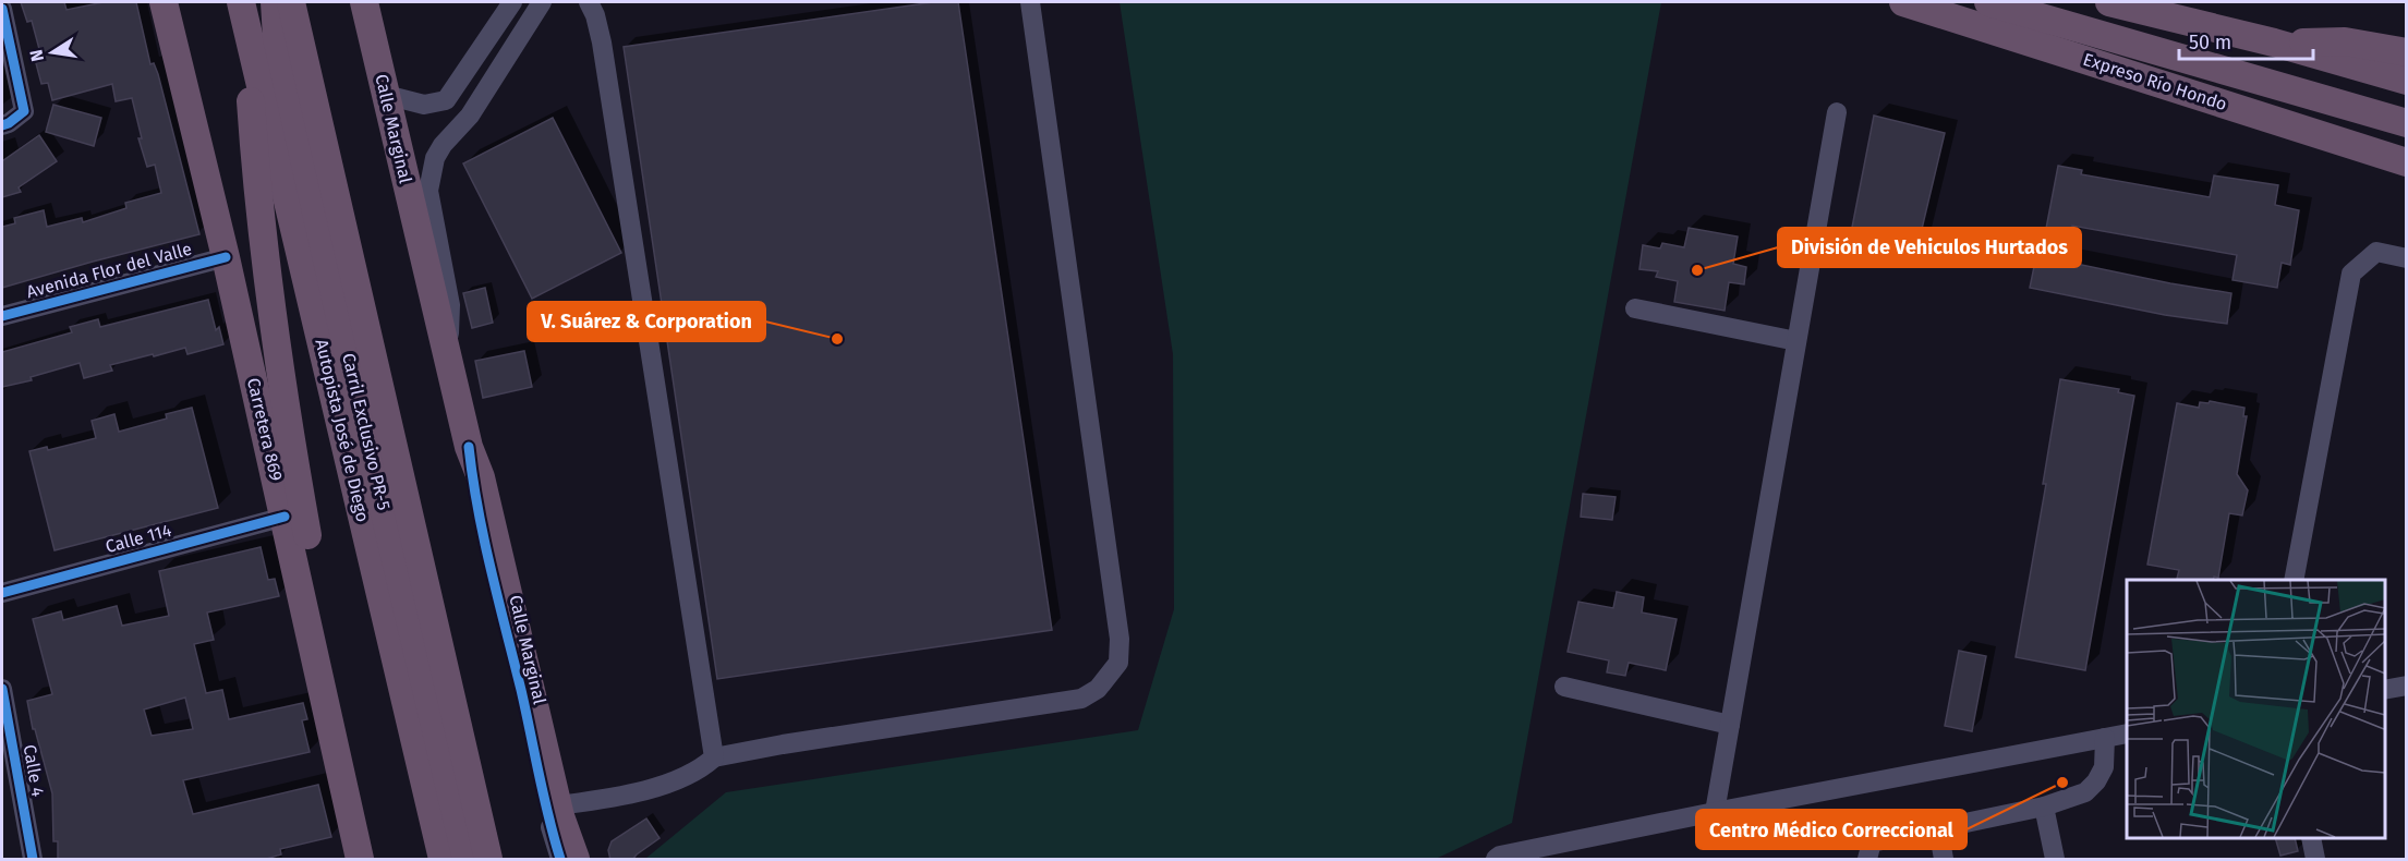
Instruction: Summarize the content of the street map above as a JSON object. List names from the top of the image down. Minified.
{"streets":{"highway":["Expreso Río Hondo","Calle Marginal","Carretera 869","Autopista José de Diego","Carril Exclusivo PR-5"],"street":["Avenida Flor del Valle","Calle 114","Calle 4"]},"crossings":[["Avenida Flor del Valle","Carretera 869"],["Carretera 869","Calle 114"]],"places":["División de Vehiculos Hurtados","V. Suárez & Corporation","Centro Médico Correccional"],"scale_bar":"50 m","north":"left"}
